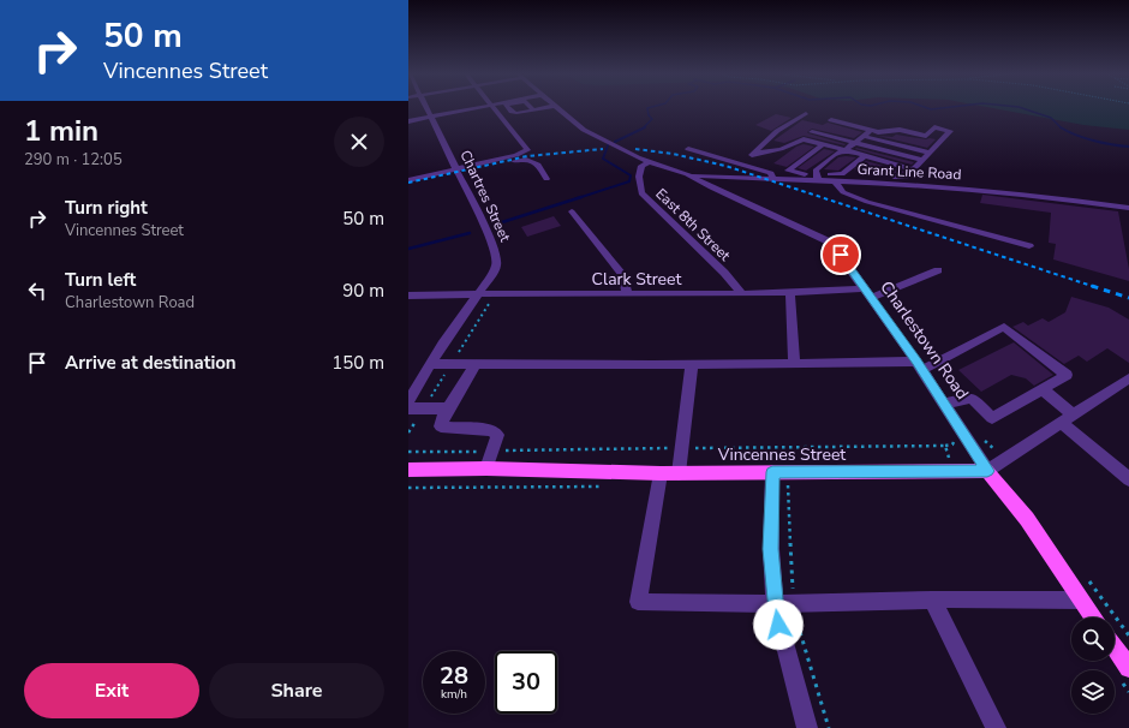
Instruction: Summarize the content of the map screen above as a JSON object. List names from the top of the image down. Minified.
{"streets":{"main road":["Charlestown Road","Vincennes Street"],"street":["Grant Line Road","Chartres Street","East 8th Street","Clark Street"]},"crossings":[["Grant Line Road","Charlestown Road"],["Chartres Street","Clark Street"],["East 8th Street","Clark Street"],["East 8th Street","Charlestown Road"],["Clark Street","Charlestown Road"],["Charlestown Road","Vincennes Street"]],"page":{"turn":["50 m","Vincennes Street"],"heading":["1 min","290 m · 12:05"],"list":[{"name":"Turn right","note":"Vincennes Street","value":"50 m"},{"name":"Turn left","note":"Charlestown Road","value":"90 m"},{"name":"Arrive at destination","value":"150 m"}],"speed":"28 km/h","limit":"30","buttons":["Exit","Share"]}}
